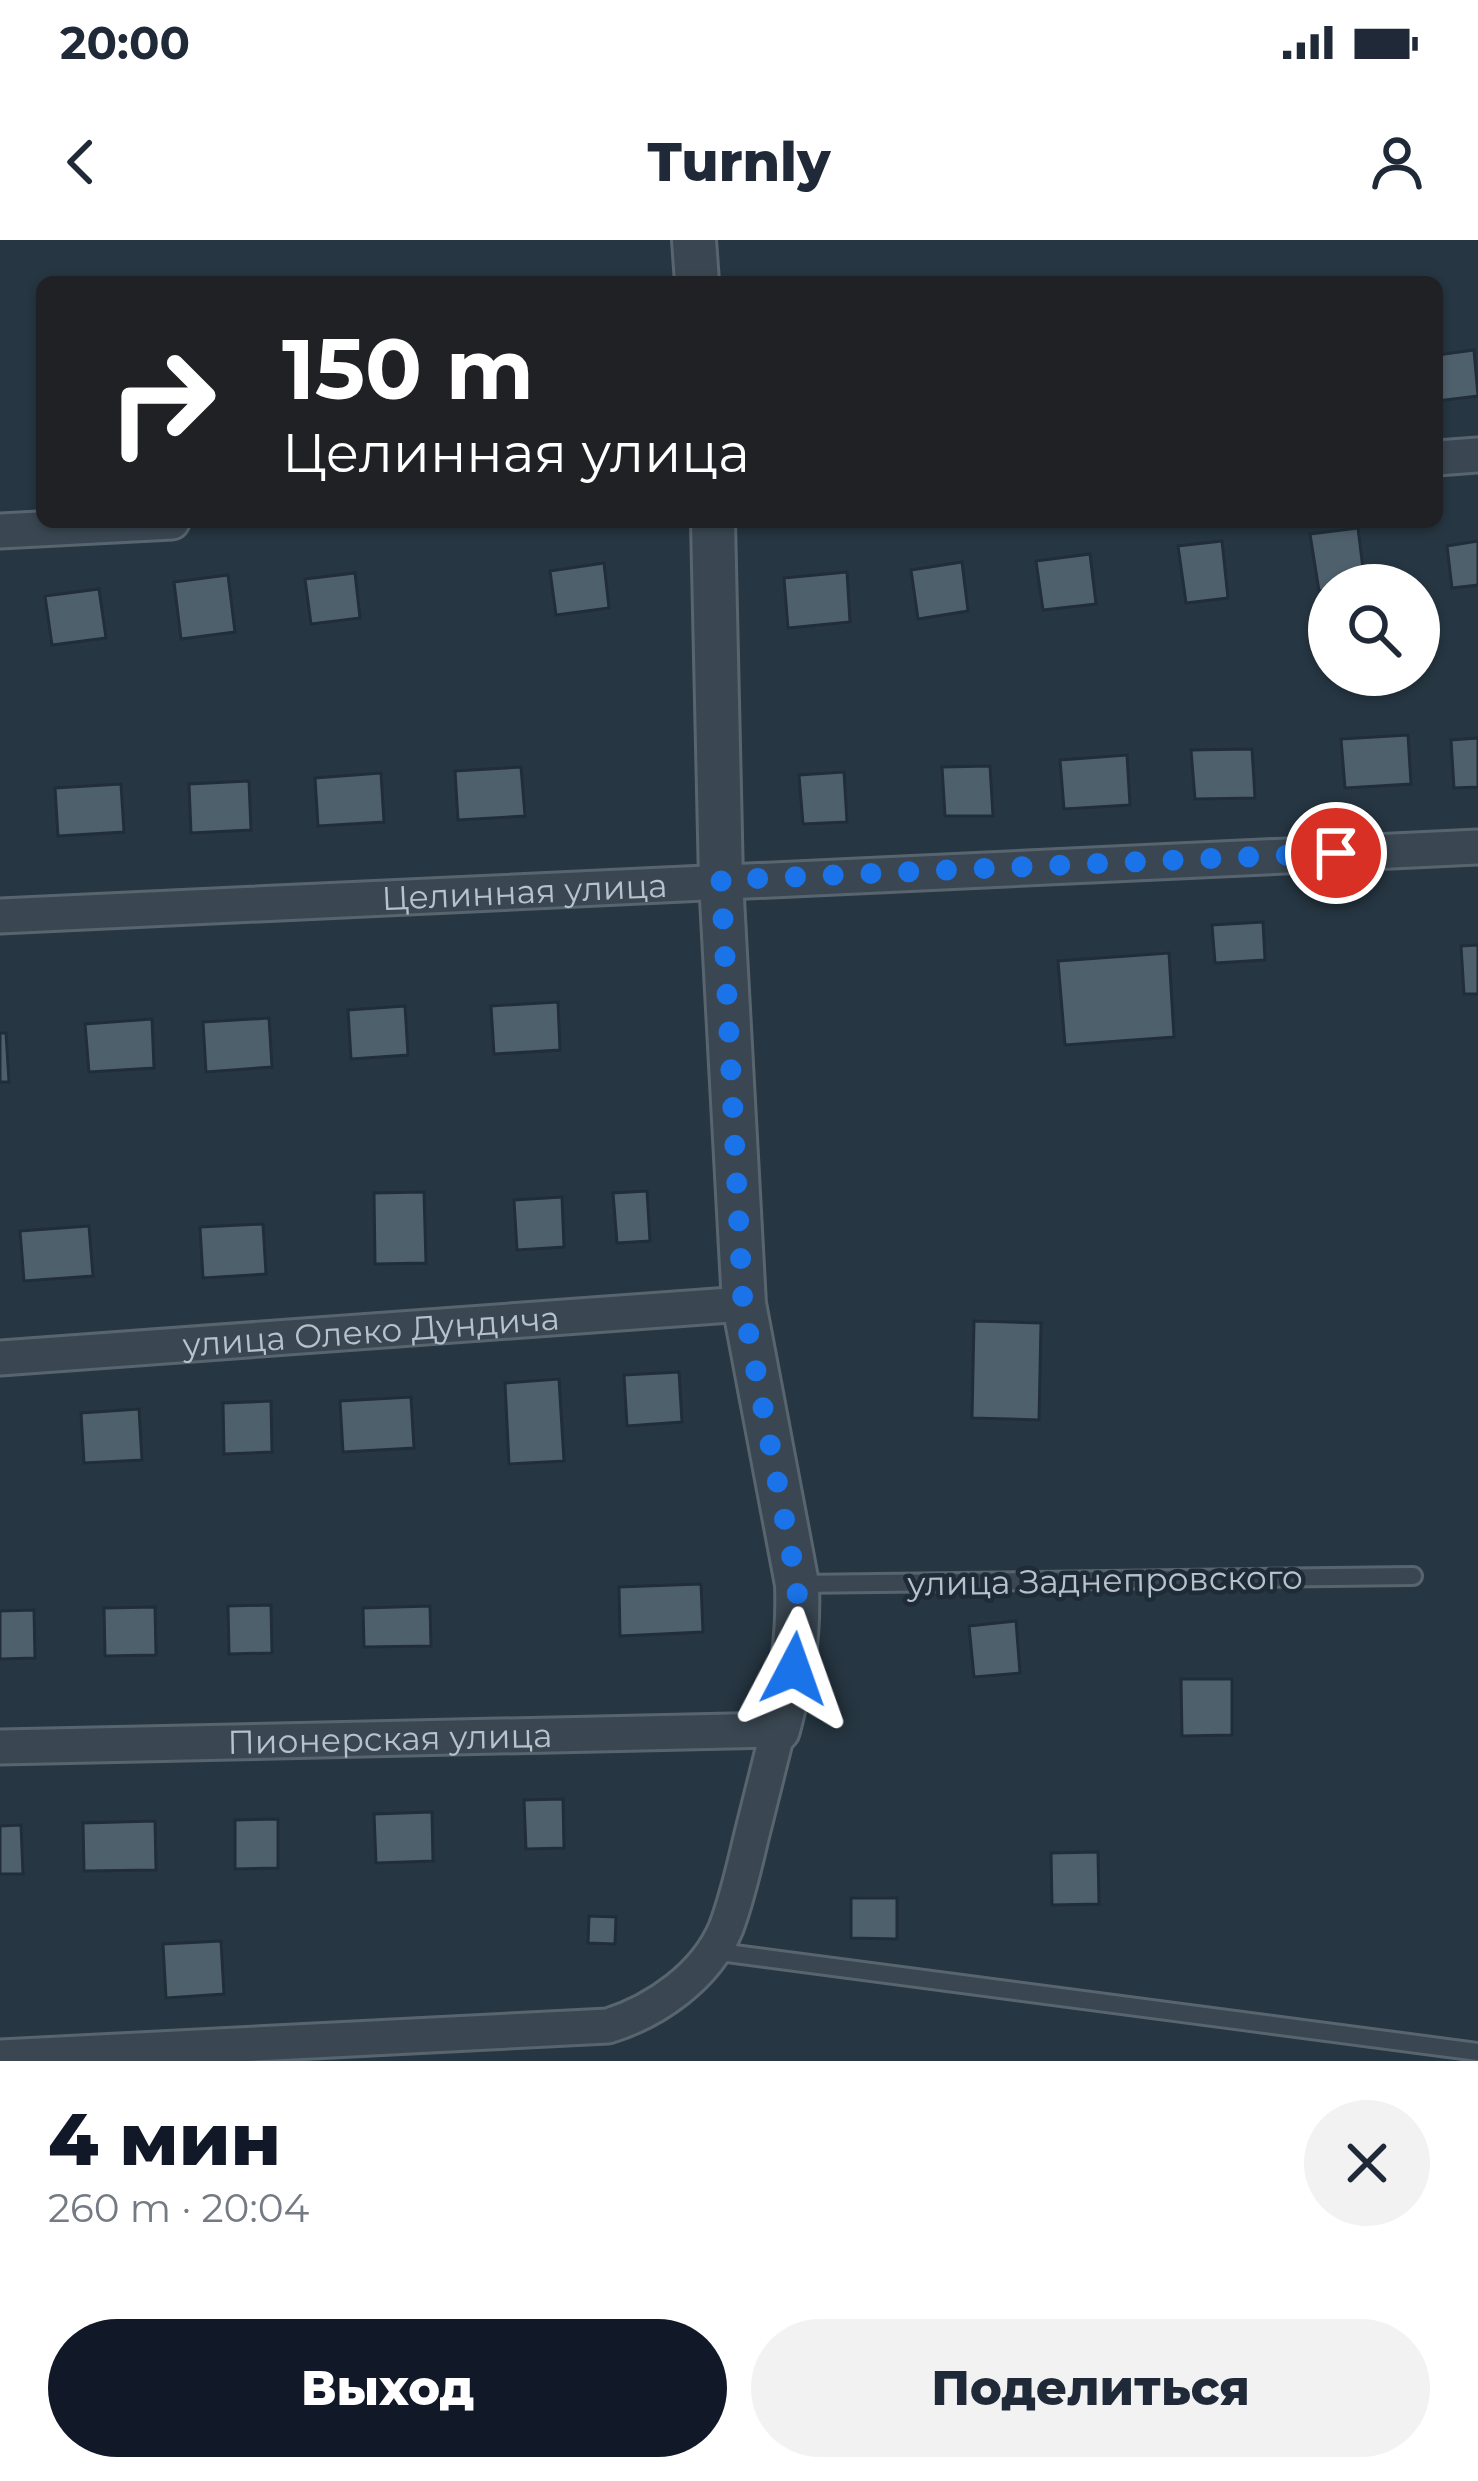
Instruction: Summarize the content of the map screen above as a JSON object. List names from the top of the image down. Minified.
{"streets":{"street":["Целинная улица","улица Олеко Дундича","Пионерская улица"],"lane":["улица Заднепровского"]},"page":{"status":"20:00","header":"Turnly","turn":["150 m","Целинная улица"],"heading":["4 мин","260 m · 20:04"],"buttons":["Выход","Поделиться"]}}
